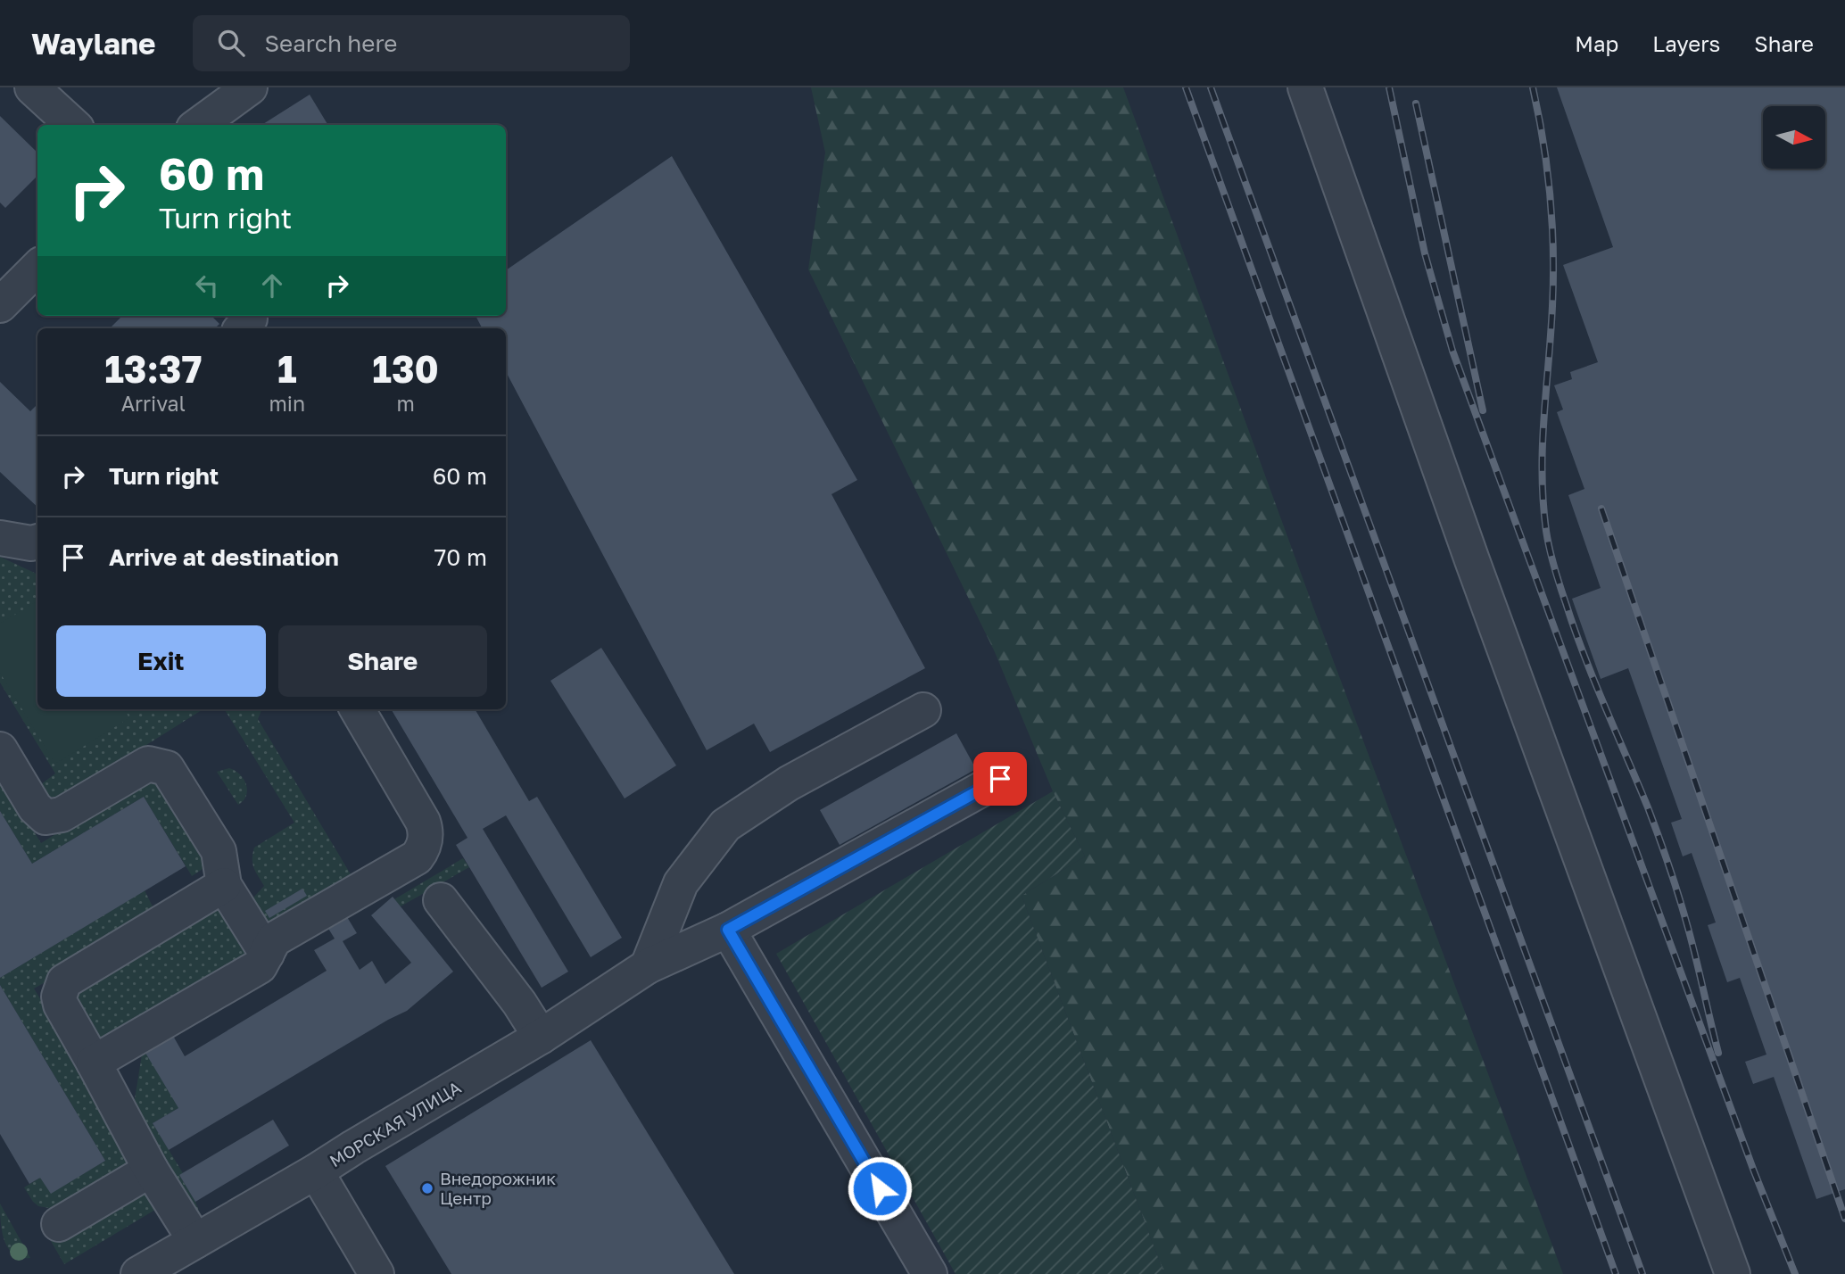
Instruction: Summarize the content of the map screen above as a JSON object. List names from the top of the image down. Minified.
{"streets":{"street":["МОРСКАЯ УЛИЦА"]},"places":["Внедорожник Центр"],"north":"right","page":{"header":"Waylane","search":"Search here","nav":["Map","Layers","Share"],"turn":["60 m","Turn right"],"eta":["13:37","Arrival","1","min","130","m"],"list":[{"name":"Turn right","value":"60 m"},{"name":"Arrive at destination","value":"70 m"}],"buttons":["Exit","Share"]}}
